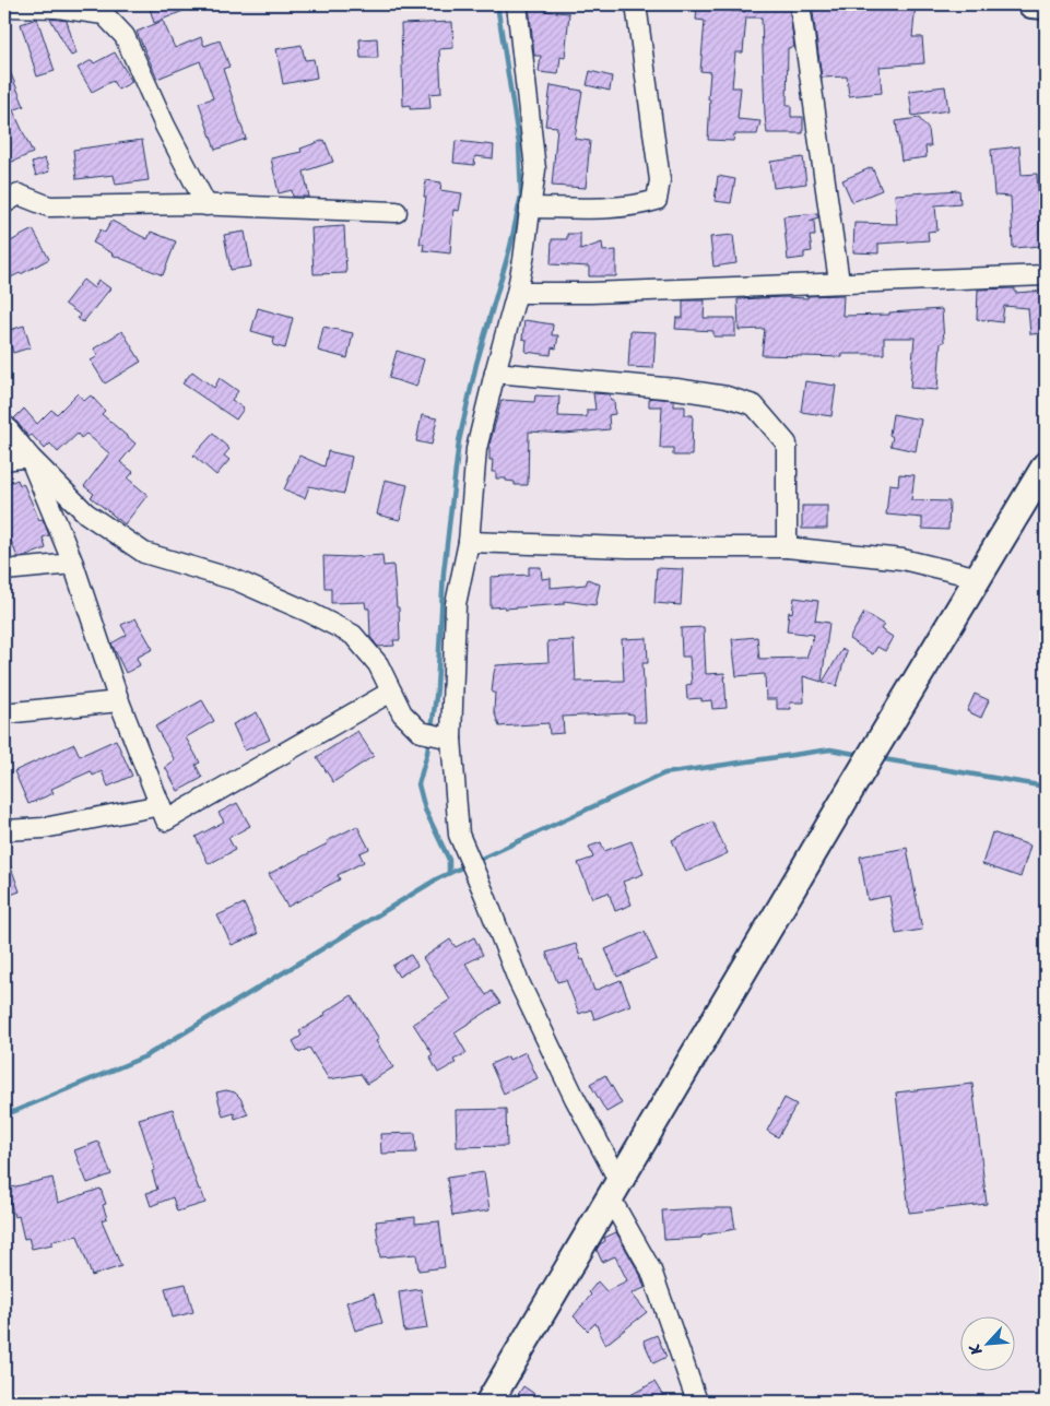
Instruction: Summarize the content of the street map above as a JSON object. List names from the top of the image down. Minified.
{"north":"bottom left"}
